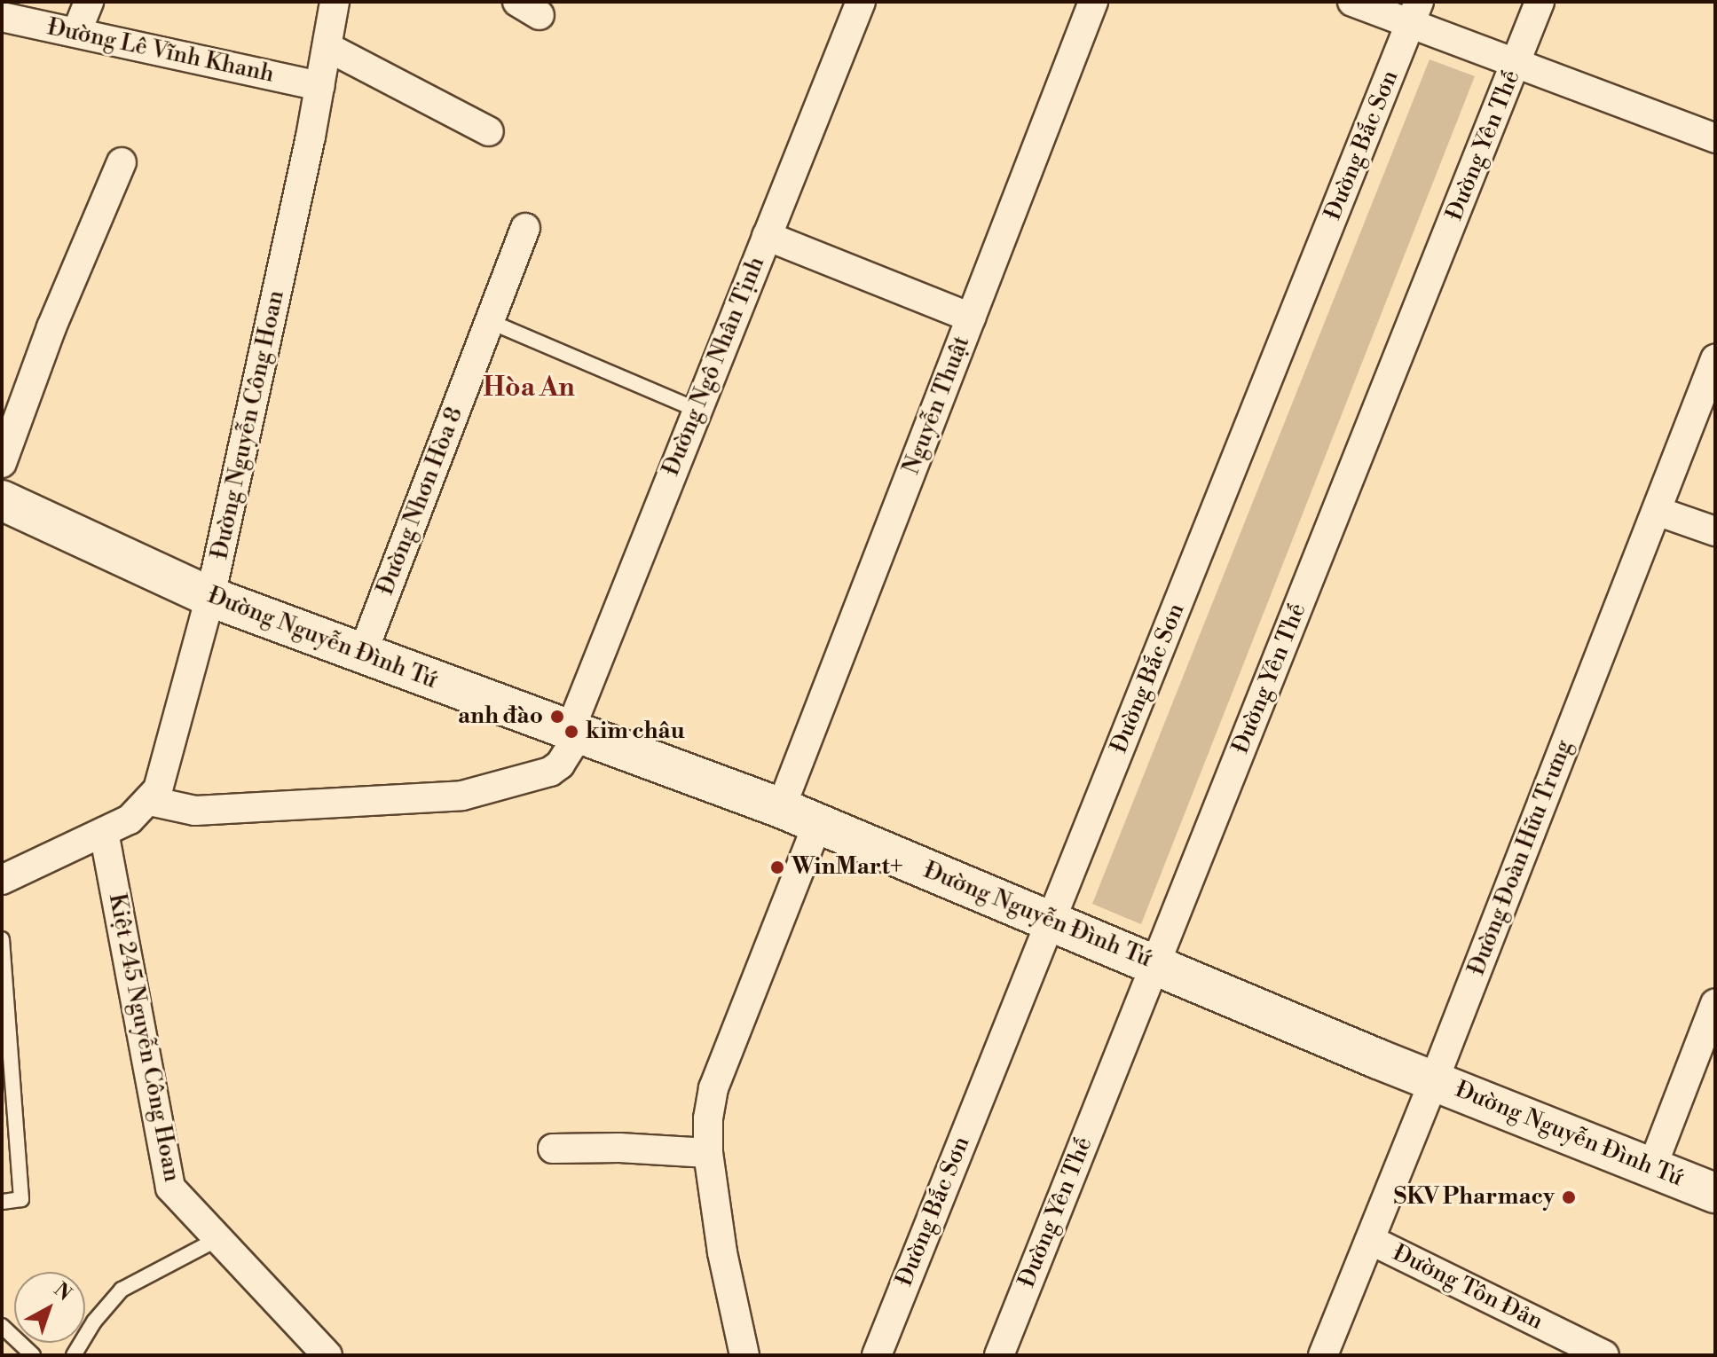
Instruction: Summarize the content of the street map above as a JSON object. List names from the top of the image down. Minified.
{"streets":{"street":["Đường Lê Vĩnh Khanh","Đường Bắc Sơn","Đường Yên Thế","Đường Ngô Nhân Tịnh","Nguyễn Thuật","Đường Nguyễn Công Hoan","Đường Nhơn Hòa 8","Đường Nguyễn Đình Tứ","Đường Đoàn Hữu Trưng","Kiệt 245 Nguyễn Công Hoan","Đường Tôn Đản"]},"crossings":[["Đường Lê Vĩnh Khanh","Đường Nguyễn Công Hoan"],["Đường Bắc Sơn","Đường Nguyễn Đình Tứ"],["Đường Yên Thế","Đường Nguyễn Đình Tứ"],["Đường Ngô Nhân Tịnh","Đường Nguyễn Công Hoan"],["Đường Ngô Nhân Tịnh","Đường Nguyễn Đình Tứ"],["Nguyễn Thuật","Đường Nguyễn Đình Tứ"],["Đường Nguyễn Công Hoan","Đường Nguyễn Đình Tứ"],["Đường Nguyễn Công Hoan","Kiệt 245 Nguyễn Công Hoan"],["Đường Nhơn Hòa 8","Đường Nguyễn Đình Tứ"],["Đường Nguyễn Đình Tứ","Đường Đoàn Hữu Trưng"],["Đường Đoàn Hữu Trưng","Đường Tôn Đản"]],"districts":["Hòa An"],"places":["anh đào","kim châu","WinMart+","SKV Pharmacy"],"north":"top right"}
